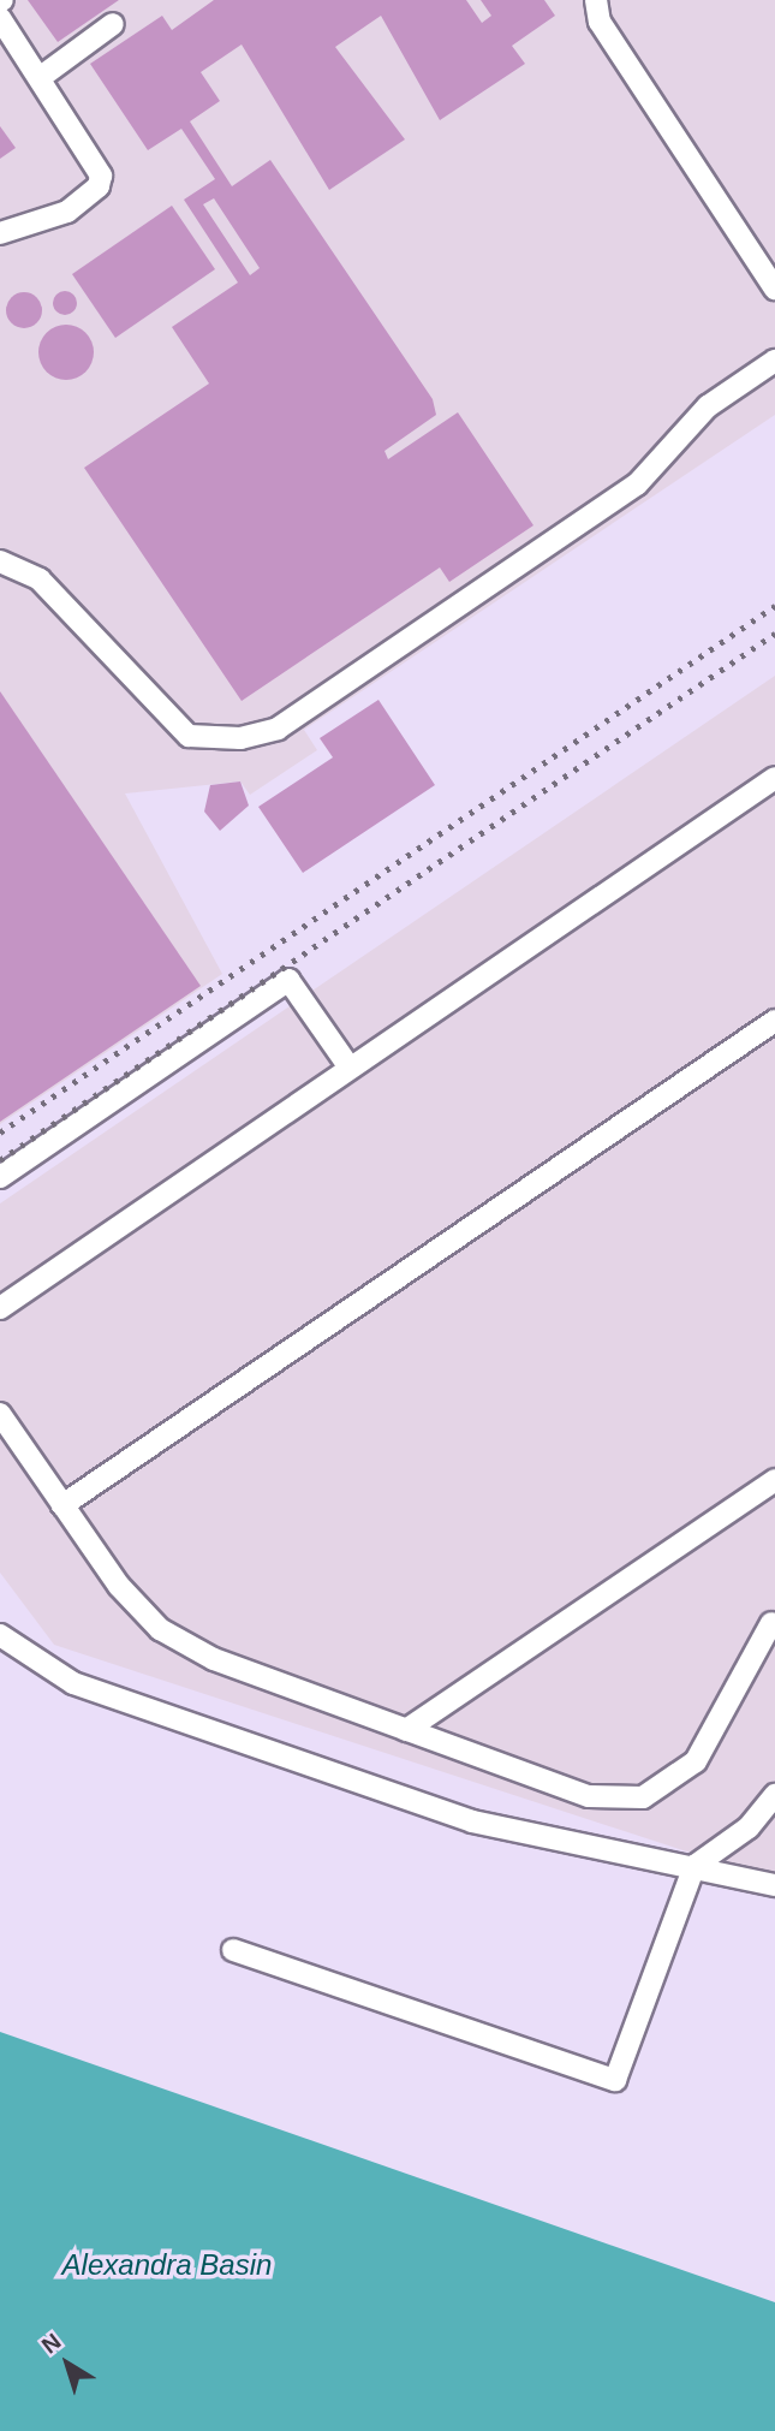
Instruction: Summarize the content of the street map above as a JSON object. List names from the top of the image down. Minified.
{"water":["Alexandra Basin"],"north":"top left"}
